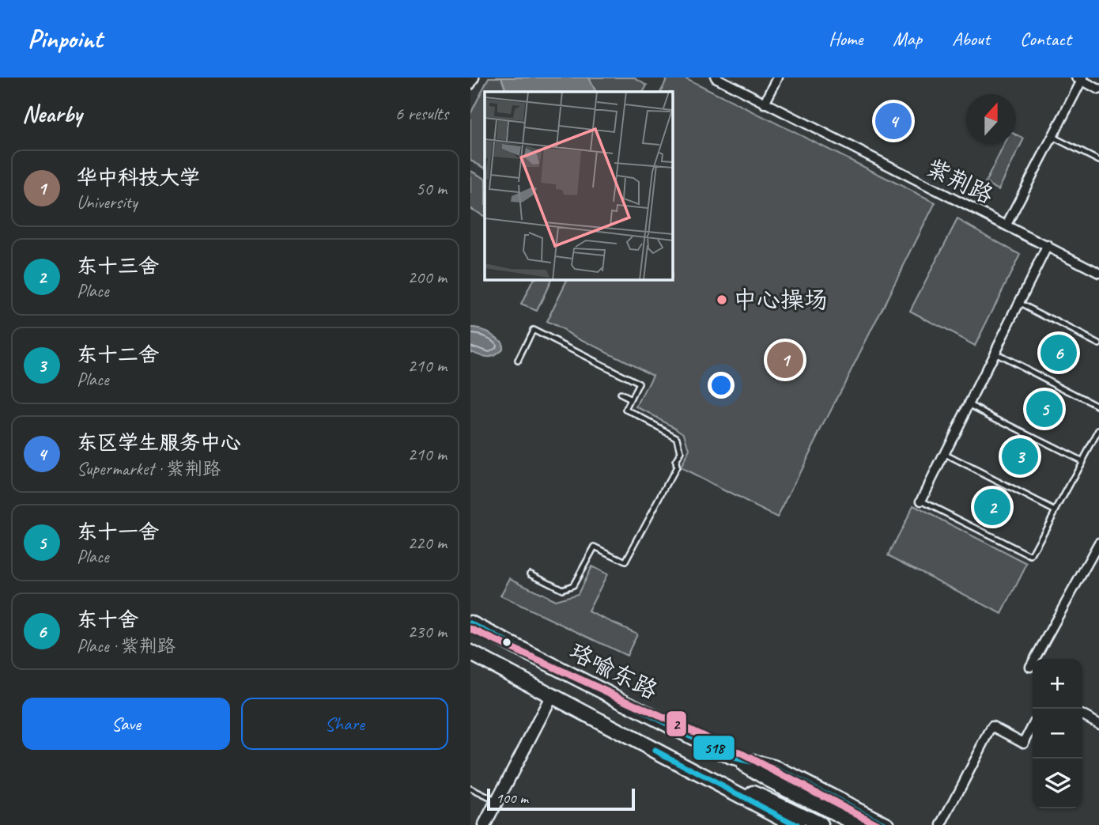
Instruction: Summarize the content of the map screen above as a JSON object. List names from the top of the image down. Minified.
{"streets":{"highway":["珞喻东路"],"street":["紫荆路"]},"places":["中心操场"],"lines":["transit line 518","transit line 2"],"scale_bar":"100 m","north":"top","page":{"header":"Pinpoint","nav":["Home","Map","About","Contact"],"heading":["Nearby","6 results"],"pins":["4","6","1","5","3","2"],"list":[{"mark":"1","name":"华中科技大学","note":"University","value":"50 m"},{"mark":"2","name":"东十三舍","note":"Place","value":"200 m"},{"mark":"3","name":"东十二舍","note":"Place","value":"210 m"},{"mark":"4","name":"东区学生服务中心","note":"Supermarket · 紫荆路","value":"210 m"},{"mark":"5","name":"东十一舍","note":"Place","value":"220 m"},{"mark":"6","name":"东十舍","note":"Place · 紫荆路","value":"230 m"}],"map_buttons":["+","−"],"buttons":["Save","Share"],"scale":"100 m"}}
